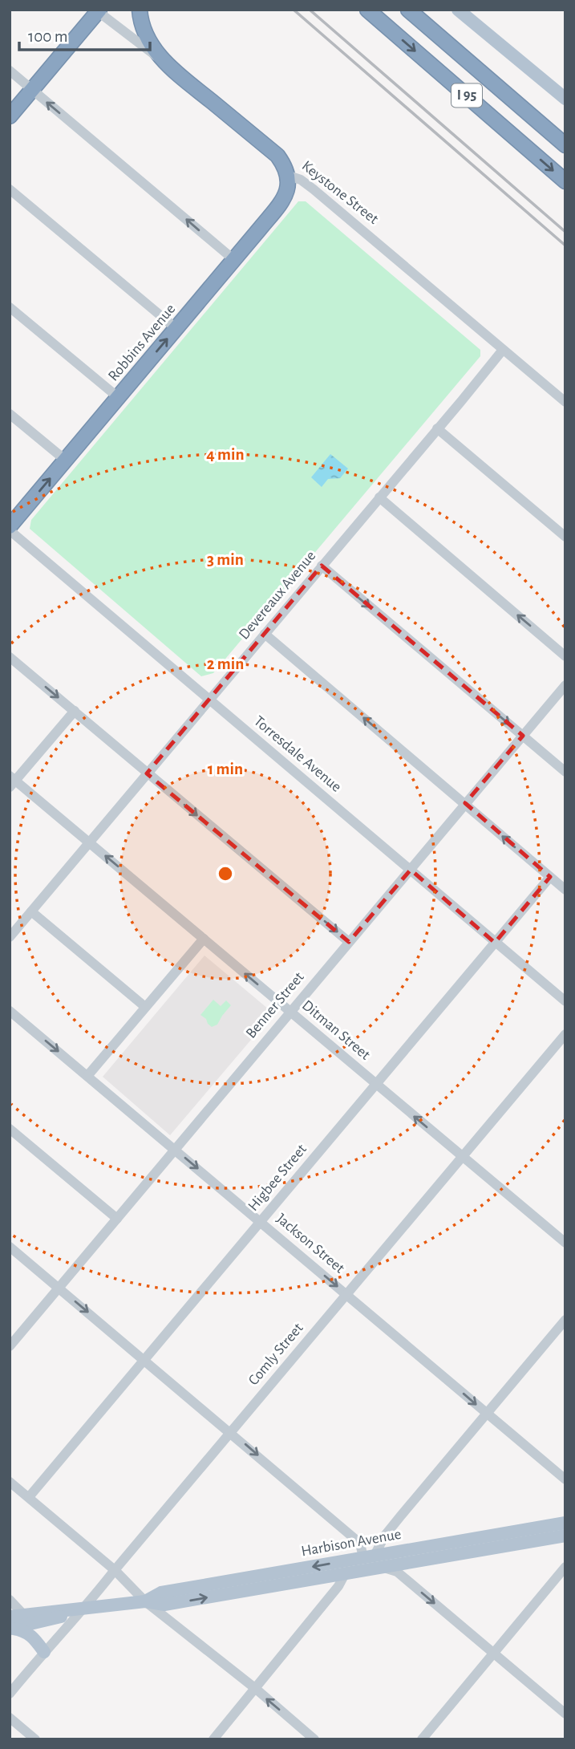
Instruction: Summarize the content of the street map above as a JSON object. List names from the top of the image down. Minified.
{"streets":{"highway":["I 95","Keystone Street","Robbins Avenue"],"main road":["Harbison Avenue"],"street":["Devereaux Avenue","Torresdale Avenue","Benner Street","Ditman Street","Higbee Street","Jackson Street","Comly Street"]},"crossings":[["Keystone Street","Robbins Avenue"],["Keystone Street","Devereaux Avenue"],["Robbins Avenue","Torresdale Avenue"],["Devereaux Avenue","Torresdale Avenue"],["Devereaux Avenue","Ditman Street"],["Torresdale Avenue","Benner Street"],["Torresdale Avenue","Higbee Street"],["Benner Street","Ditman Street"],["Benner Street","Jackson Street"],["Ditman Street","Higbee Street"],["Ditman Street","Comly Street"],["Higbee Street","Jackson Street"],["Jackson Street","Comly Street"],["Comly Street","Harbison Avenue"]],"one_way":["Robbins Avenue","Ditman Street","Jackson Street"],"scale_bar":"100 m","rings":["4 min","3 min","2 min","1 min"]}
